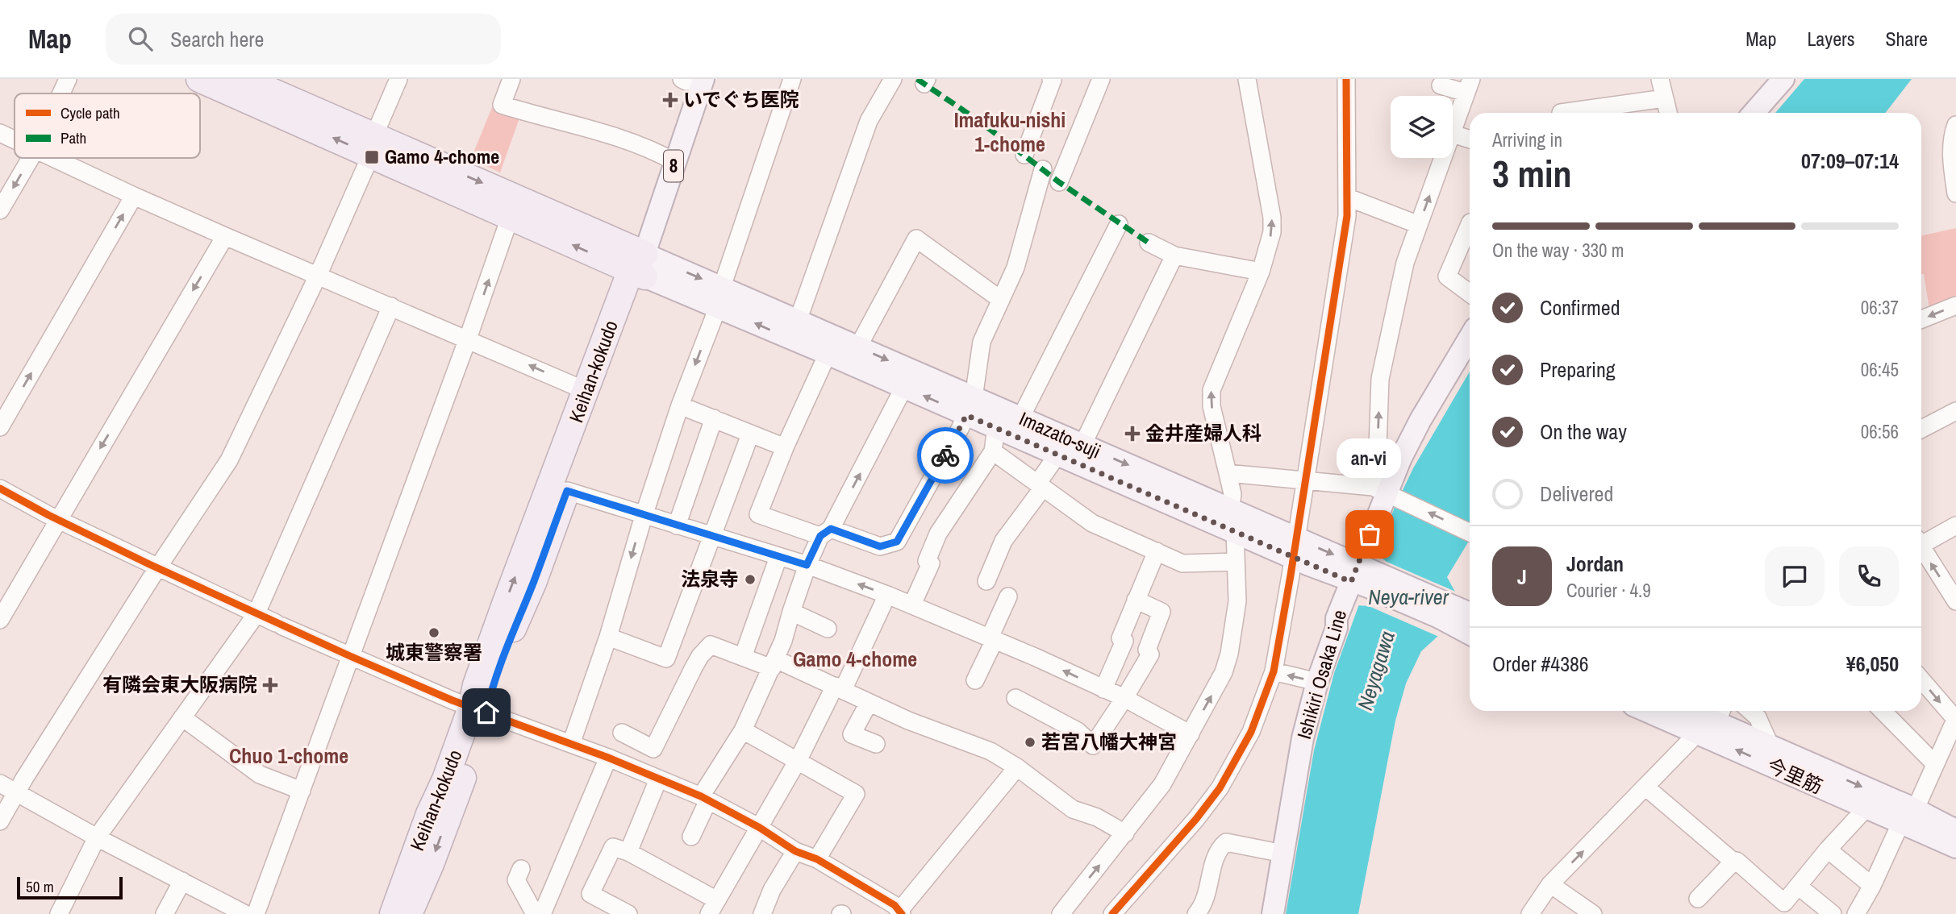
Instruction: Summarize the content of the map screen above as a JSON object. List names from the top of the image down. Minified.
{"streets":{"highway":["Keihan-kokudo"],"main road":["8","Imazato-suji","Ishikiri Osaka Line","今里筋"]},"crossings":[["8","Keihan-kokudo"],["8","Imazato-suji"],["Keihan-kokudo","Imazato-suji"],["Imazato-suji","Ishikiri Osaka Line"]],"districts":["Imafuku-nishi 1-chome","Gamo 4-chome","Chuo 1-chome"],"water":["Neya-river","Neyagawa"],"places":{"health":["いでぐち医院","金井産婦人科","有隣会東大阪病院"],"transit":["Gamo 4-chome"],"other":["an-vi","法泉寺","城東警察署","若宮八幡大神宮"]},"legend":["Cycle path","Path"],"scale_bar":"50 m","page":{"header":"Map","search":"Search here","nav":["Map","Layers","Share"],"heading":["3 min","Arriving in","07:09–07:14"],"panel":["Jordan","Courier · 4.9","Order #4386","¥6,050"],"bar":"On the way · 330 m","list":[["Confirmed","06:37"],["Preparing","06:45"],["On the way","06:56"],"Delivered"],"bubble":"an-vi","round":"J","scale":"50 m"}}
